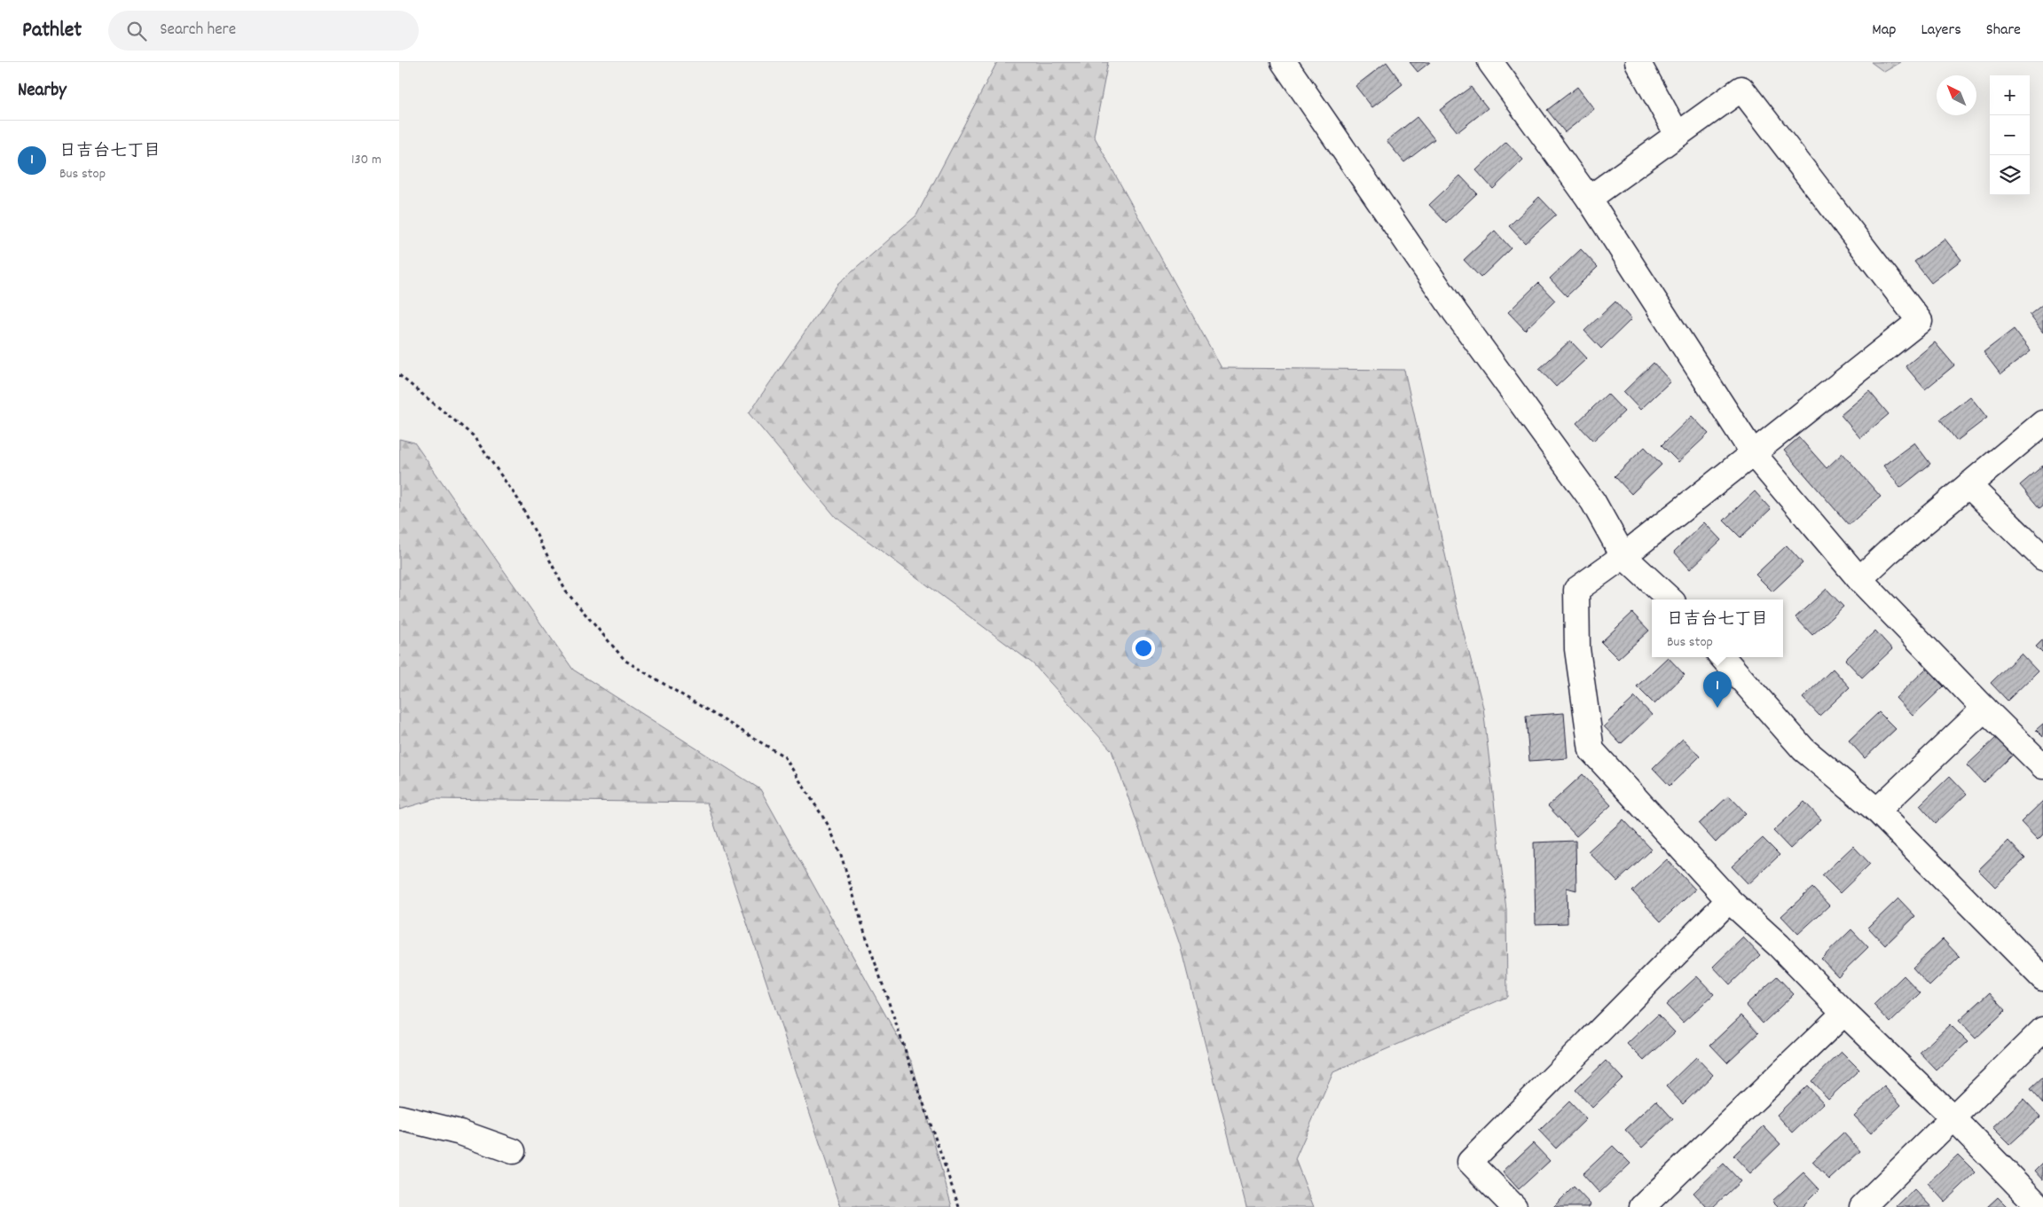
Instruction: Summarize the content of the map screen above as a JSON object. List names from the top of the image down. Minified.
{"north":"top left","page":{"header":"Pathlet","search":"Search here","nav":["Map","Layers","Share"],"heading":"Nearby","map_buttons":["+","−"],"list":[{"mark":"1","name":"日吉台七丁目","note":"Bus stop","value":"130 m"}],"popup":["日吉台七丁目","Bus stop"],"pins":"1"}}
